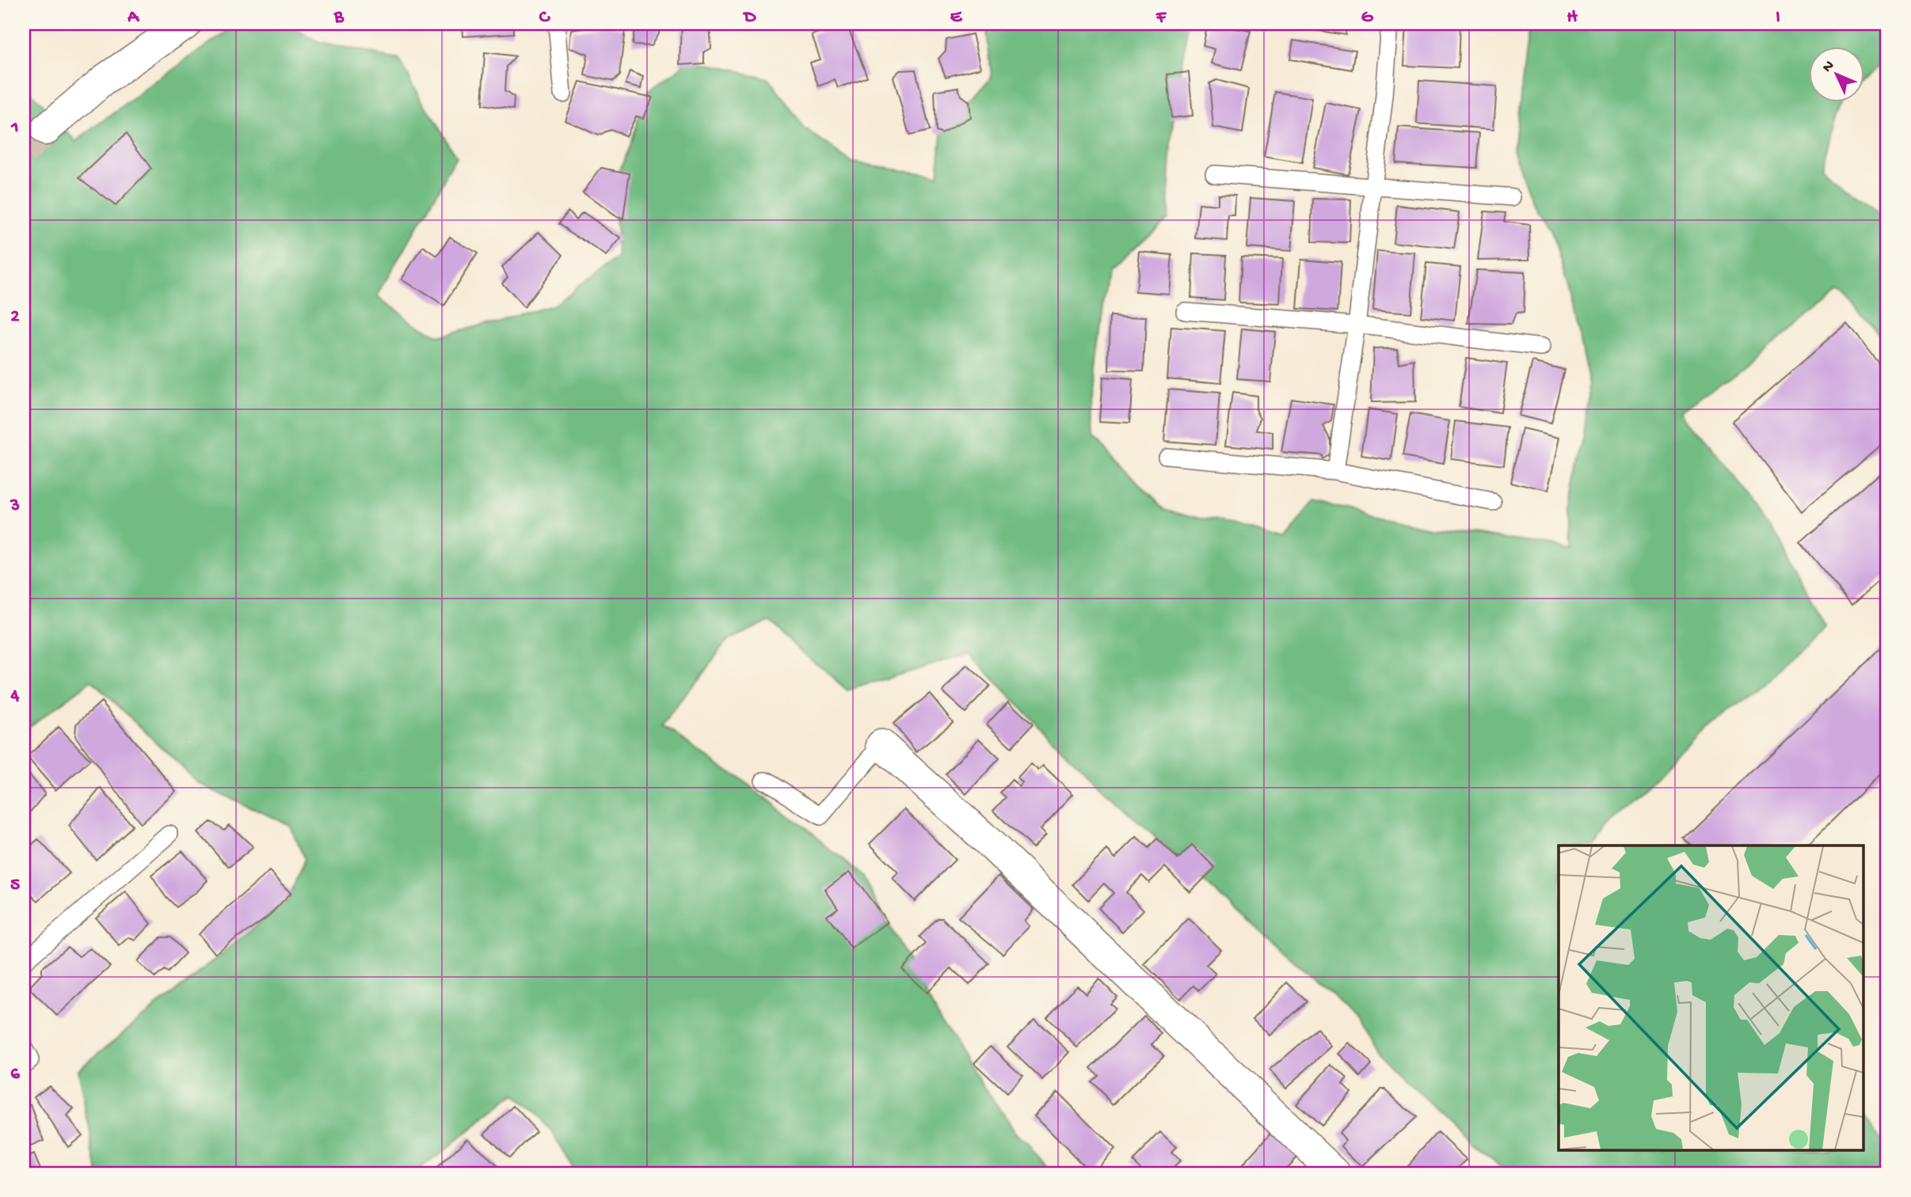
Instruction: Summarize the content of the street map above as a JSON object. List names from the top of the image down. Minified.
{"north":"top left","grid":{"columns":["A","B","C","D","E","F","G","H","I"],"rows":["1","2","3","4","5","6"]}}
